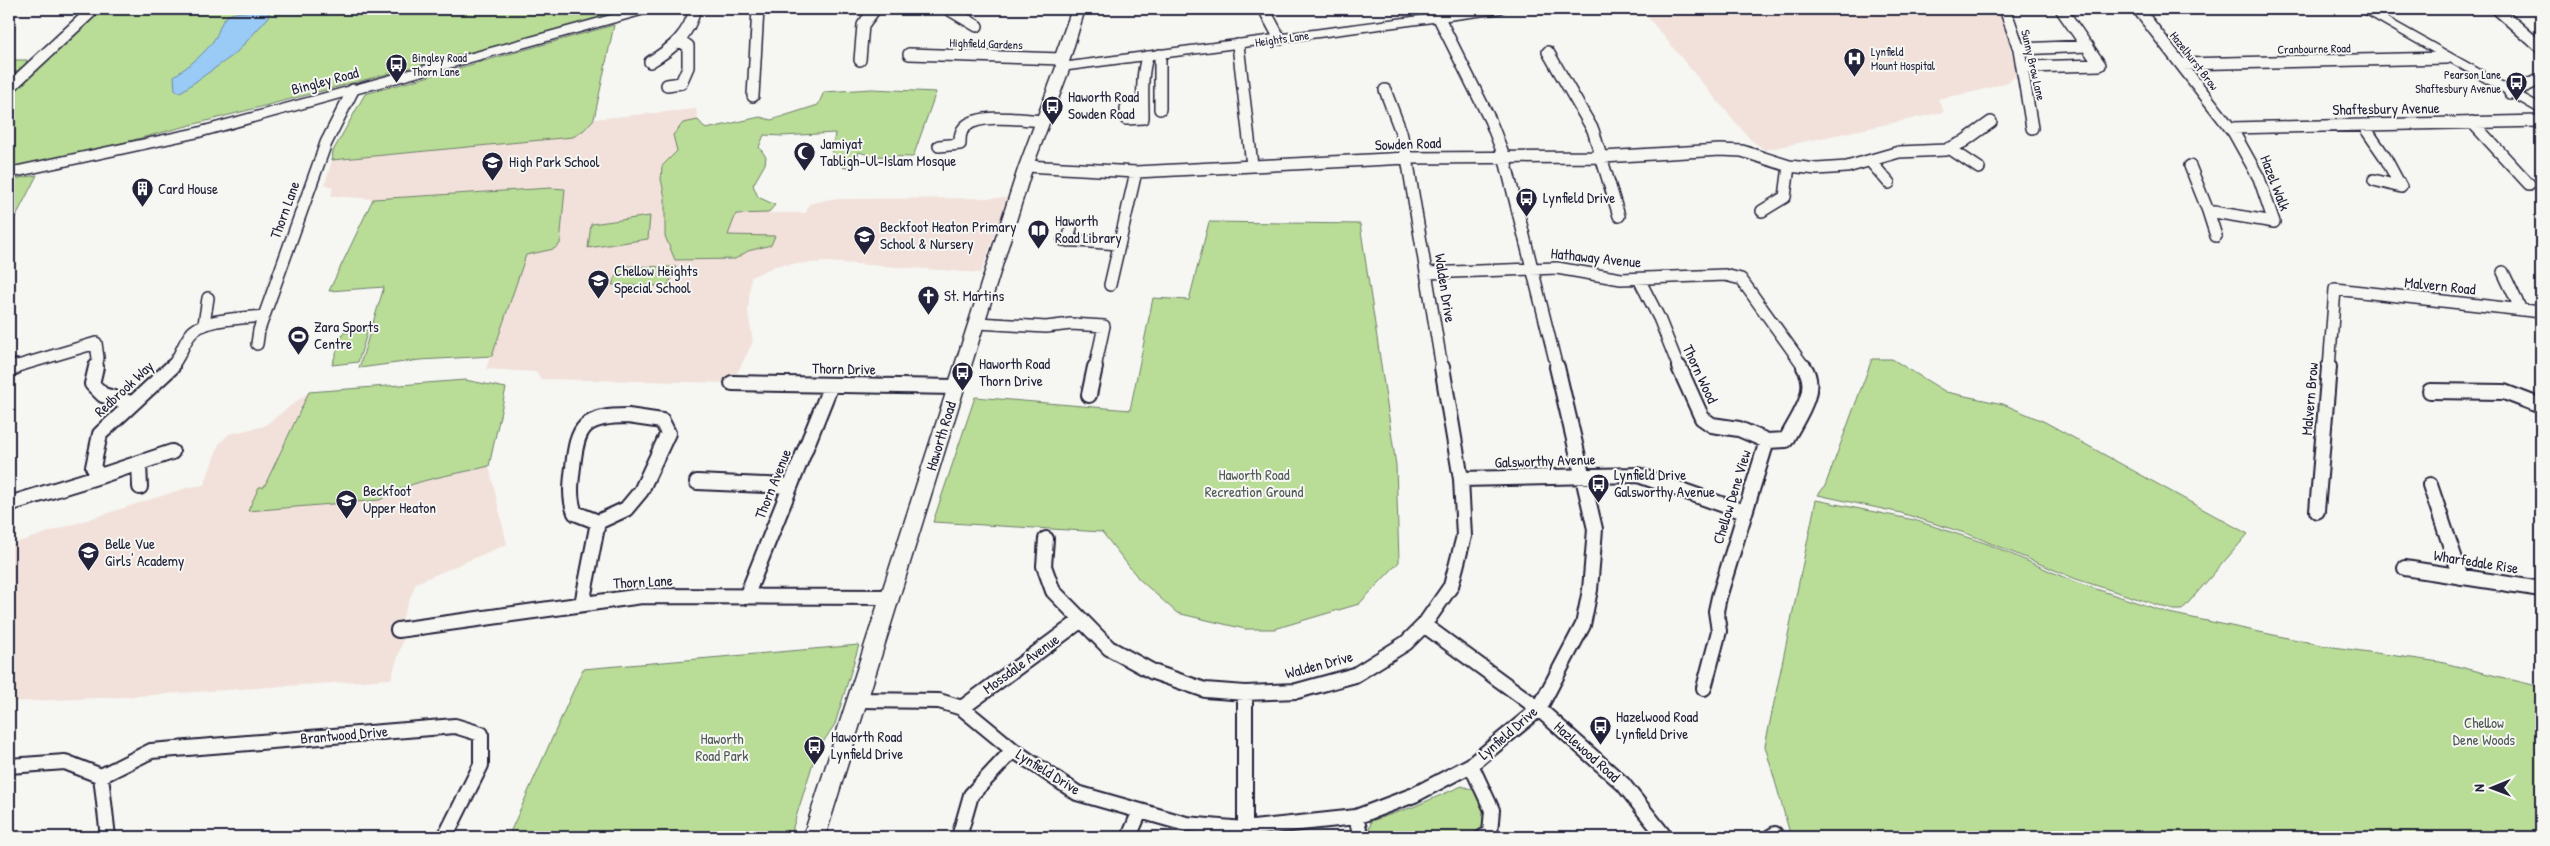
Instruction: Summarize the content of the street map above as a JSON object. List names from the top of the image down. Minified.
{"streets":{"main road":["Heights Lane","Bingley Road","Haworth Road"],"street":["Highfield Gardens","Cranbourne Road","Hazelhurst Brow","Sunny Brow Lane","Shaftesbury Avenue","Sowden Road","Hazel Walk","Thorn Lane","Hathaway Avenue","Malvern Road","Walden Drive","Thorn Drive","Thorn Wood","Redbrook Way","Malvern Brow","Galsworthy Avenue","Thorn Avenue","Chellow Dene View","Wharfedale Rise","Mossdale Avenue","Lynfield Drive","Brantwood Drive","Hazlewood Road"]},"crossings":[["Heights Lane","Highfield Gardens"],["Heights Lane","Haworth Road"],["Heights Lane","Lynfield Drive"],["Highfield Gardens","Haworth Road"],["Cranbourne Road","Hazelhurst Brow"],["Hazelhurst Brow","Shaftesbury Avenue"],["Hazelhurst Brow","Hazel Walk"],["Bingley Road","Thorn Lane"],["Shaftesbury Avenue","Hazel Walk"],["Sowden Road","Walden Drive"],["Sowden Road","Haworth Road"],["Sowden Road","Lynfield Drive"],["Thorn Lane","Haworth Road"],["Thorn Lane","Thorn Avenue"],["Hathaway Avenue","Walden Drive"],["Hathaway Avenue","Thorn Wood"],["Hathaway Avenue","Chellow Dene View"],["Hathaway Avenue","Lynfield Drive"],["Malvern Road","Malvern Brow"],["Walden Drive","Galsworthy Avenue"],["Walden Drive","Mossdale Avenue"],["Walden Drive","Hazlewood Road"],["Thorn Drive","Haworth Road"],["Thorn Drive","Thorn Avenue"],["Thorn Wood","Chellow Dene View"],["Haworth Road","Lynfield Drive"],["Galsworthy Avenue","Chellow Dene View"],["Galsworthy Avenue","Lynfield Drive"],["Mossdale Avenue","Lynfield Drive"],["Lynfield Drive","Hazlewood Road"]],"parks":["Haworth Road Recreation Ground","Chellow Dene Woods","Haworth Road Park"],"places":{"hospital":["Lynfield Mount Hospital"],"bus stop":["Bingley Road Thorn Lane","Pearson Lane Shaftesbury Avenue","Haworth Road Sowden Road","Lynfield Drive","Haworth Road Thorn Drive","Lynfield Drive Galsworthy Avenue","Hazelwood Road Lynfield Drive","Haworth Road Lynfield Drive"],"mosque":["Jamiyat Tabligh-Ul-Islam Mosque"],"school or university":["High Park School","Beckfoot Heaton Primary School & Nursery","Chellow Heights Special School","Beckfoot Upper Heaton","Belle Vue Girls' Academy"],"building":["Card House"],"library":["Haworth Road Library"],"church":["St. Martins"],"sports":["Zara Sports Centre"]},"north":"left"}
